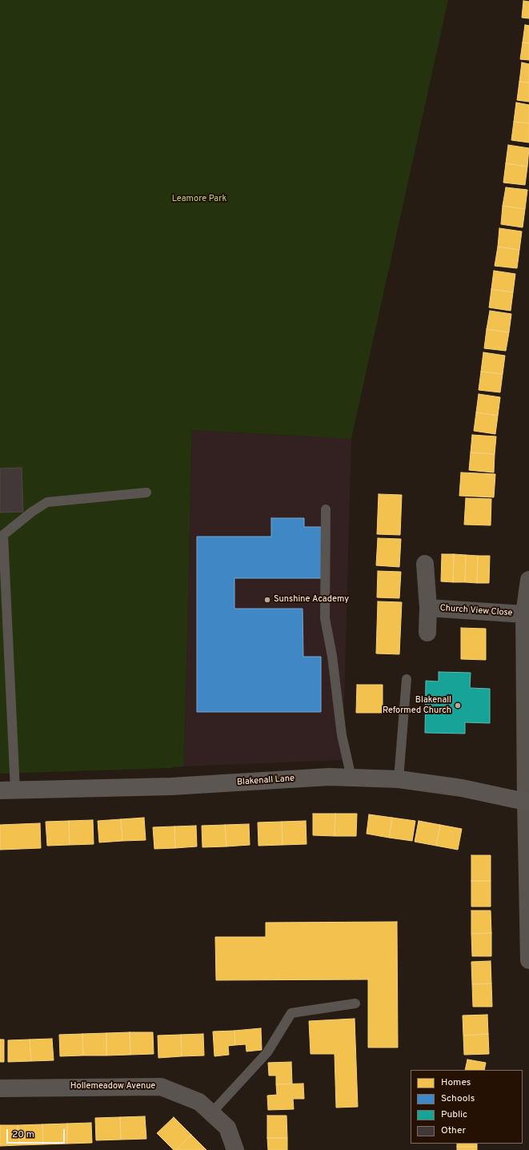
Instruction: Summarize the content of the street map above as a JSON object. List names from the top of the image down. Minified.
{"streets":{"street":["Church View Close","Blakenall Lane","Hollemeadow Avenue"]},"parks":["Leamore Park"],"places":["Sunshine Academy","Blakenall Reformed Church"],"legend":["Homes","Schools","Public","Other"],"scale_bar":"20 m"}
